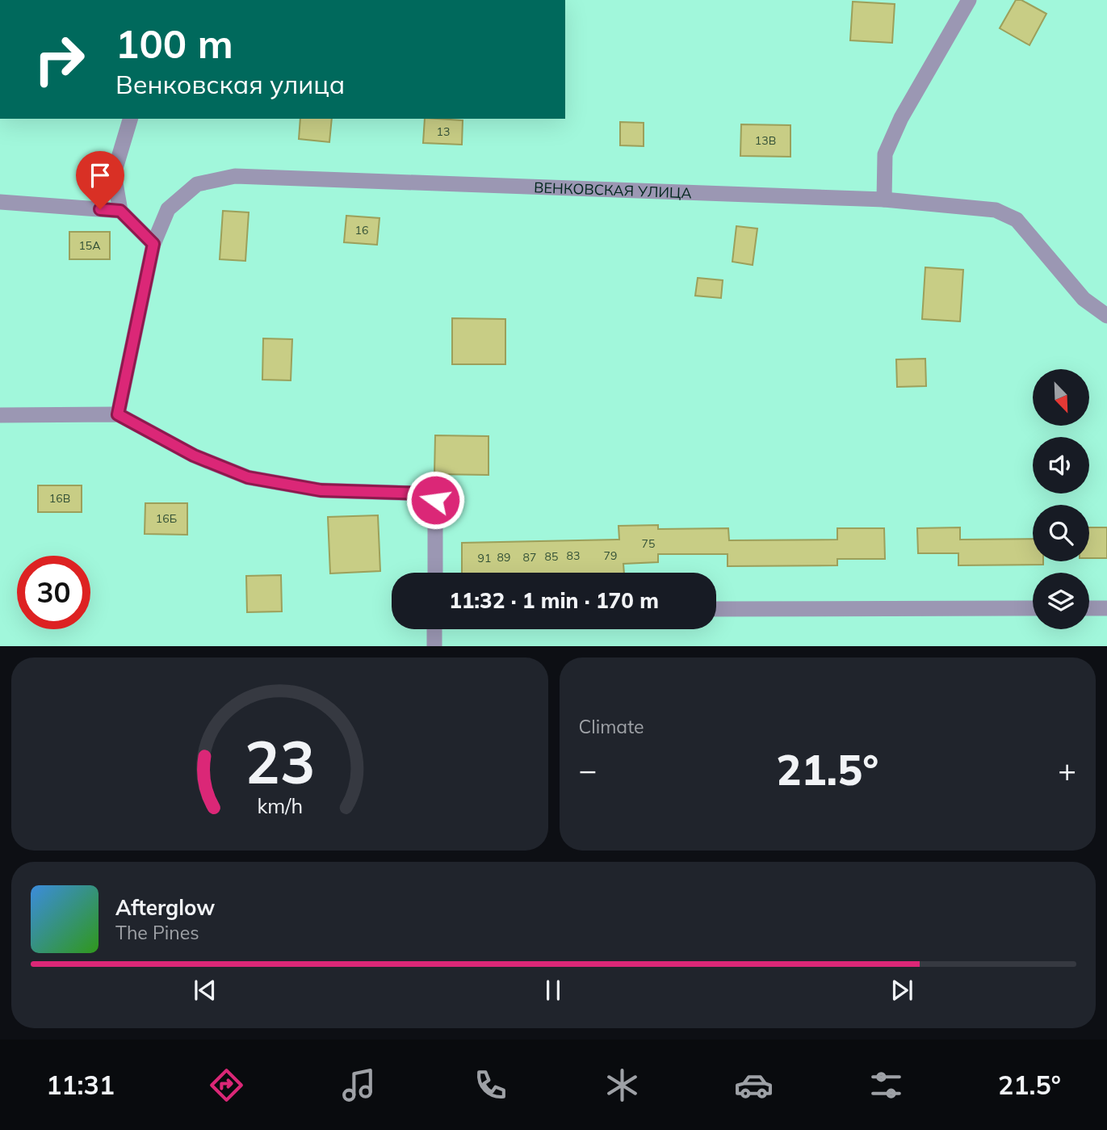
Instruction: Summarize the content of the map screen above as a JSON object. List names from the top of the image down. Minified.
{"streets":{"street":["ВЕНКОВСКАЯ УЛИЦА"]},"house_numbers":["13","13В","16","15А","16В","16Б","75","83","79","85","89","87","91"],"north":"bottom right","page":{"turn":["100 m","Венковская улица"],"limit":"30","trip":"11:32 · 1 min · 170 m","tile":"Climate","heat":["−","21.5°","+"],"song":["Afterglow","The Pines"],"tabs":["11:31","21.5°"],"gauge":["23","km/h"]}}
